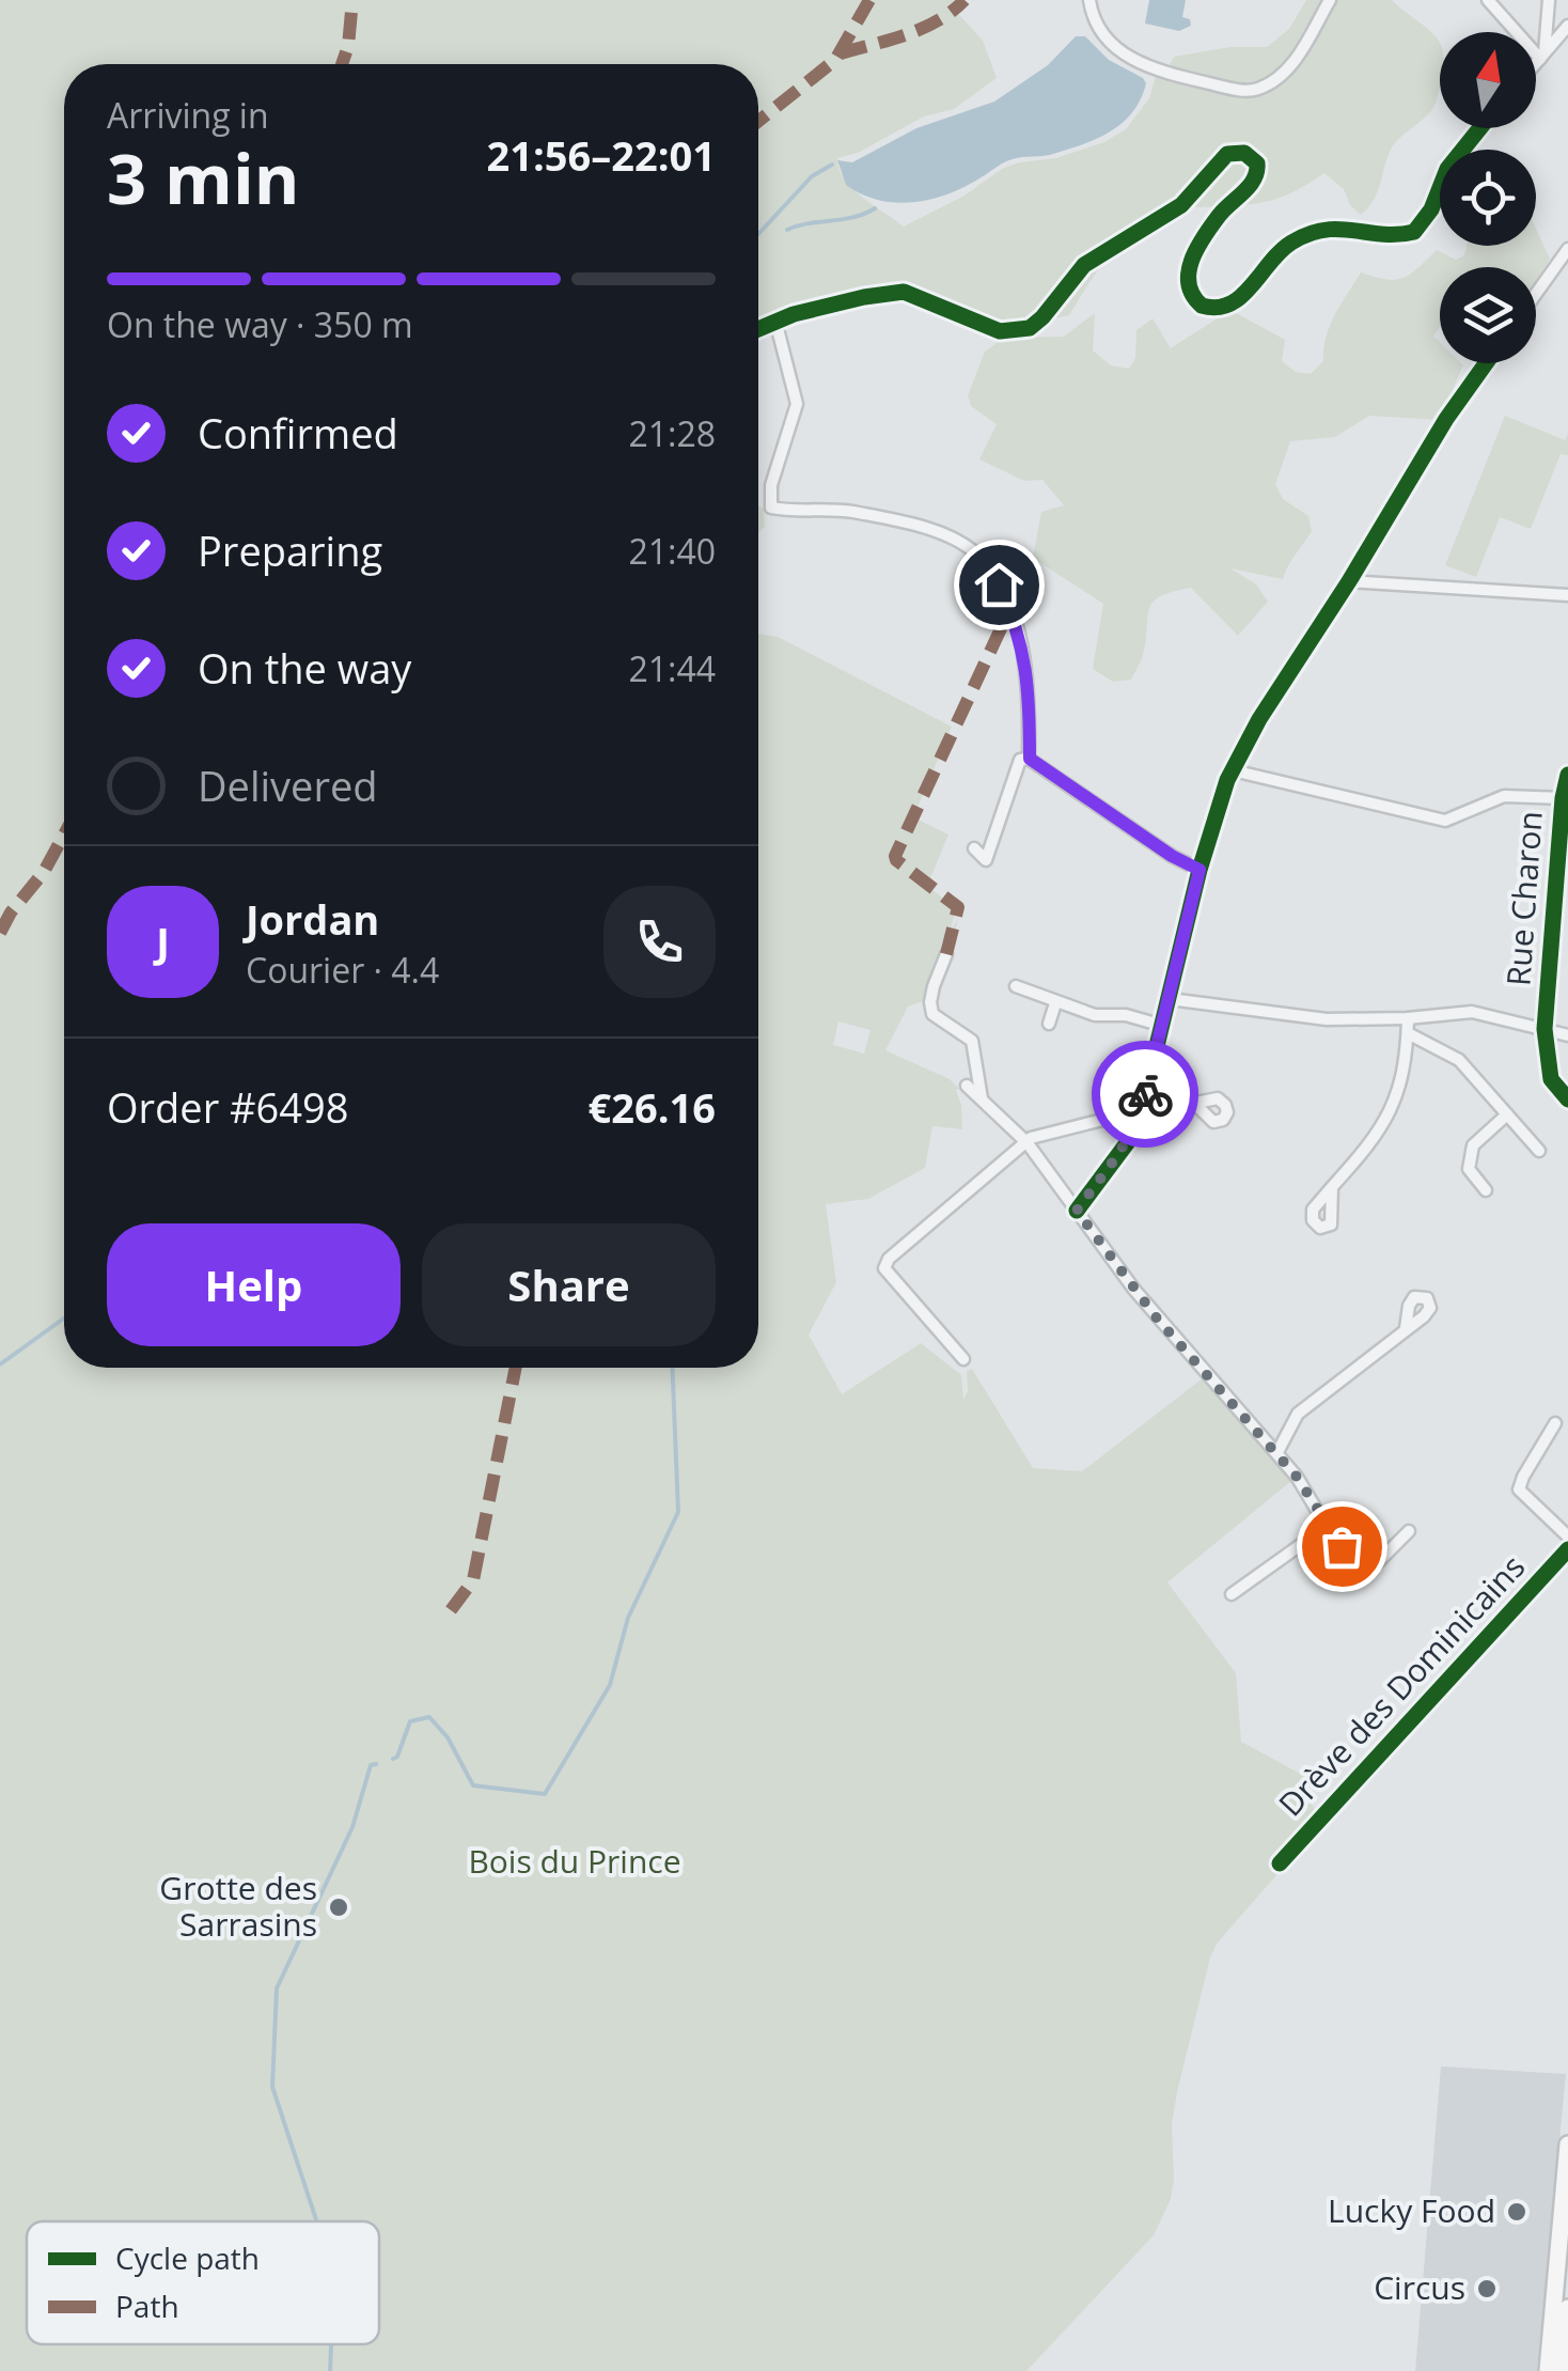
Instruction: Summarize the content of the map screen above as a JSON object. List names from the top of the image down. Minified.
{"streets":{"street":["Rue Charon","Drève des Dominicains"]},"parks":["Bois du Prince"],"places":["Grotte des Sarrasins","Lucky Food","Circus"],"legend":["Cycle path","Path"],"north":"top","page":{"heading":["3 min","Arriving in","21:56–22:01"],"panel":["Jordan","Courier · 4.4","Order #6498","€26.16"],"bar":"On the way · 350 m","list":[["Confirmed","21:28"],["Preparing","21:40"],["On the way","21:44"],"Delivered"],"round":"J","buttons":["Help","Share"]}}
